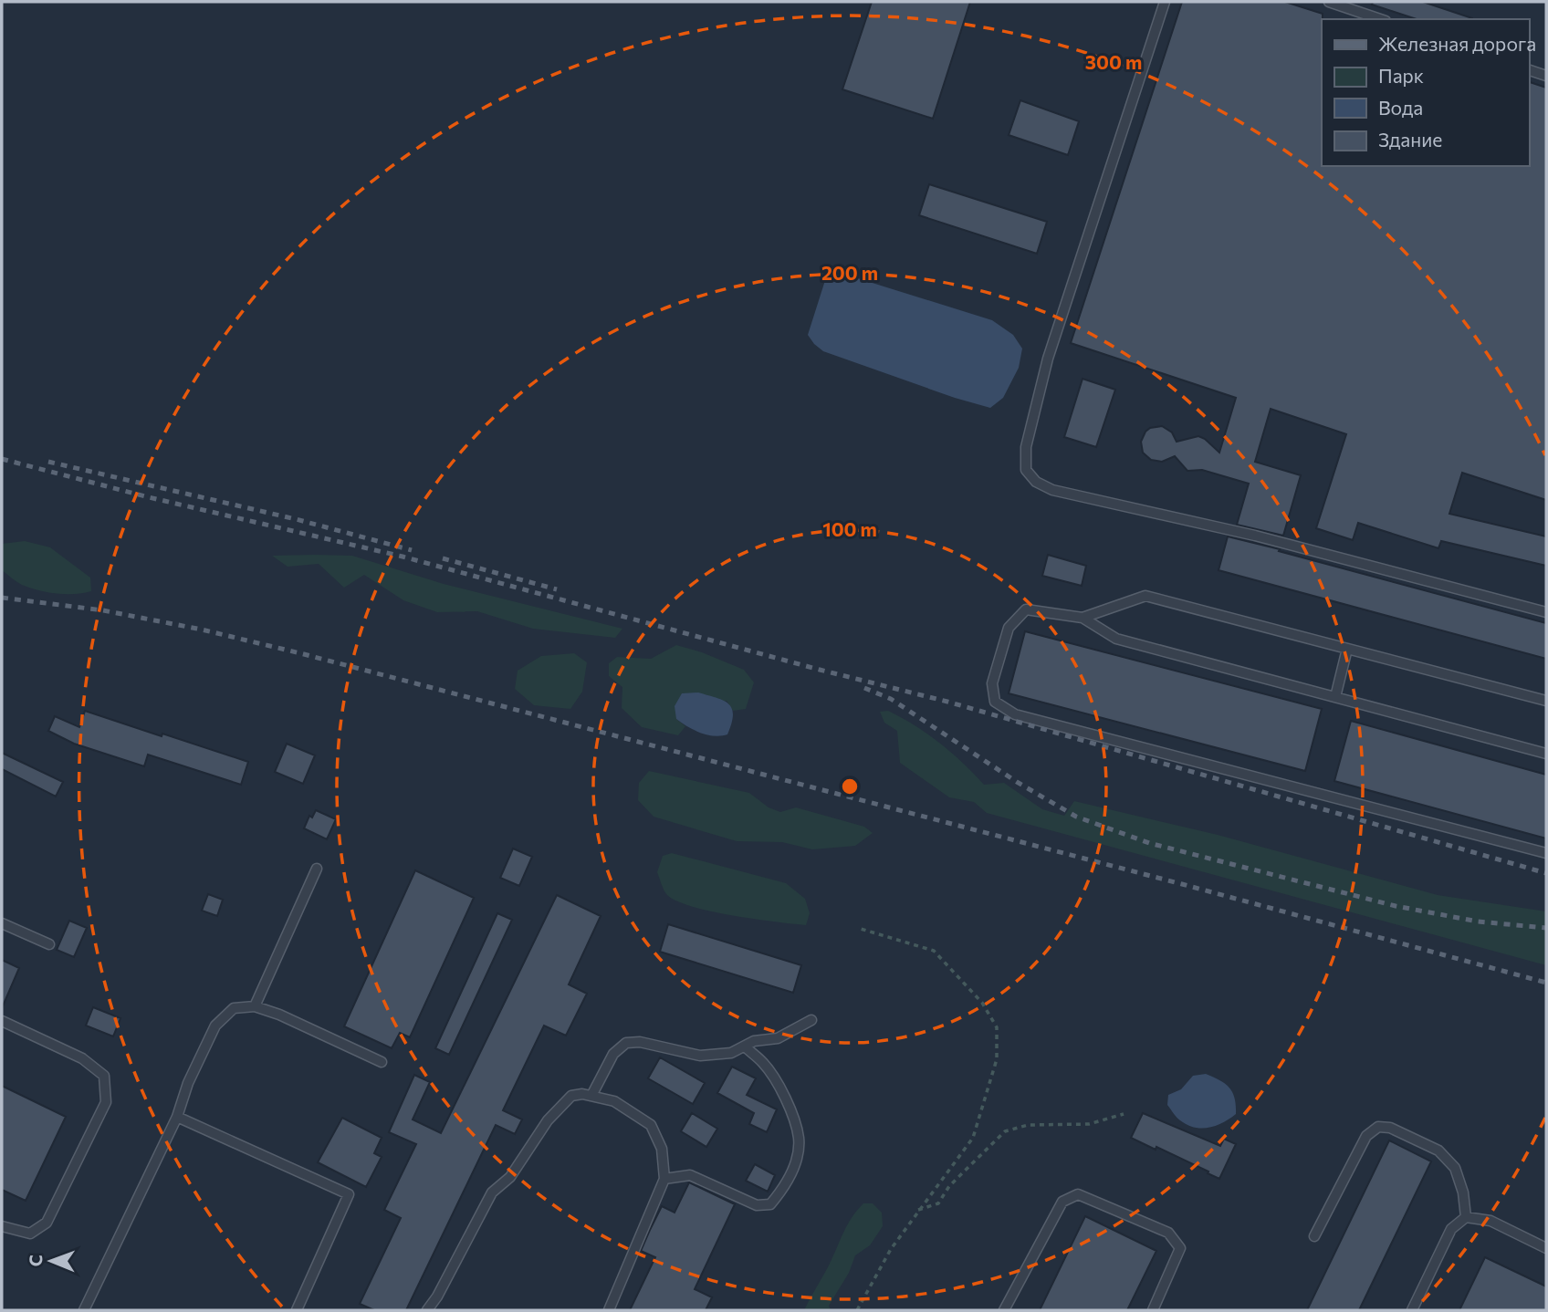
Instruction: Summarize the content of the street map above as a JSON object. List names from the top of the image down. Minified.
{"legend":["Железная дорога","Парк","Вода","Здание"],"north":"left","rings":["300 m","200 m","100 m"]}
